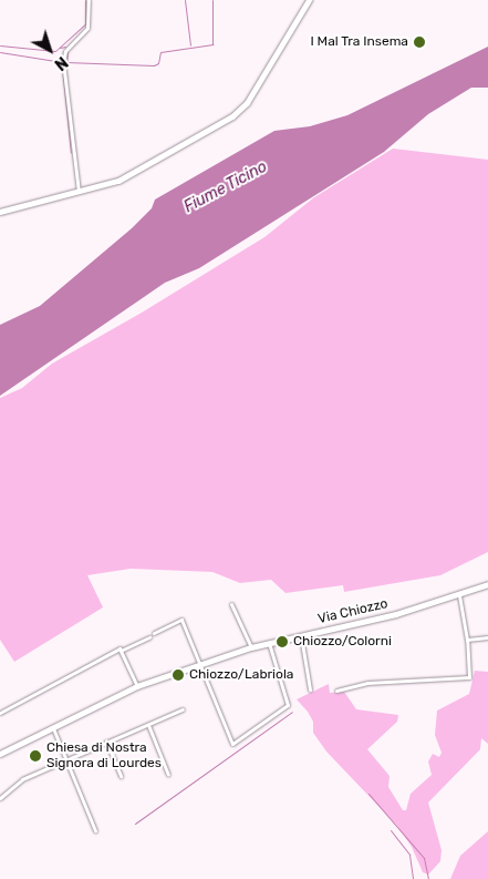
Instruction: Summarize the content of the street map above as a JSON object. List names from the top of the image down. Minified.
{"streets":{"street":["Via Chiozzo"]},"water":["Fiume Ticino"],"places":["I Mal Tra Insema","Chiozzo/Colorni","Chiozzo/Labriola","Chiesa di Nostra Signora di Lourdes"],"north":"bottom right"}
